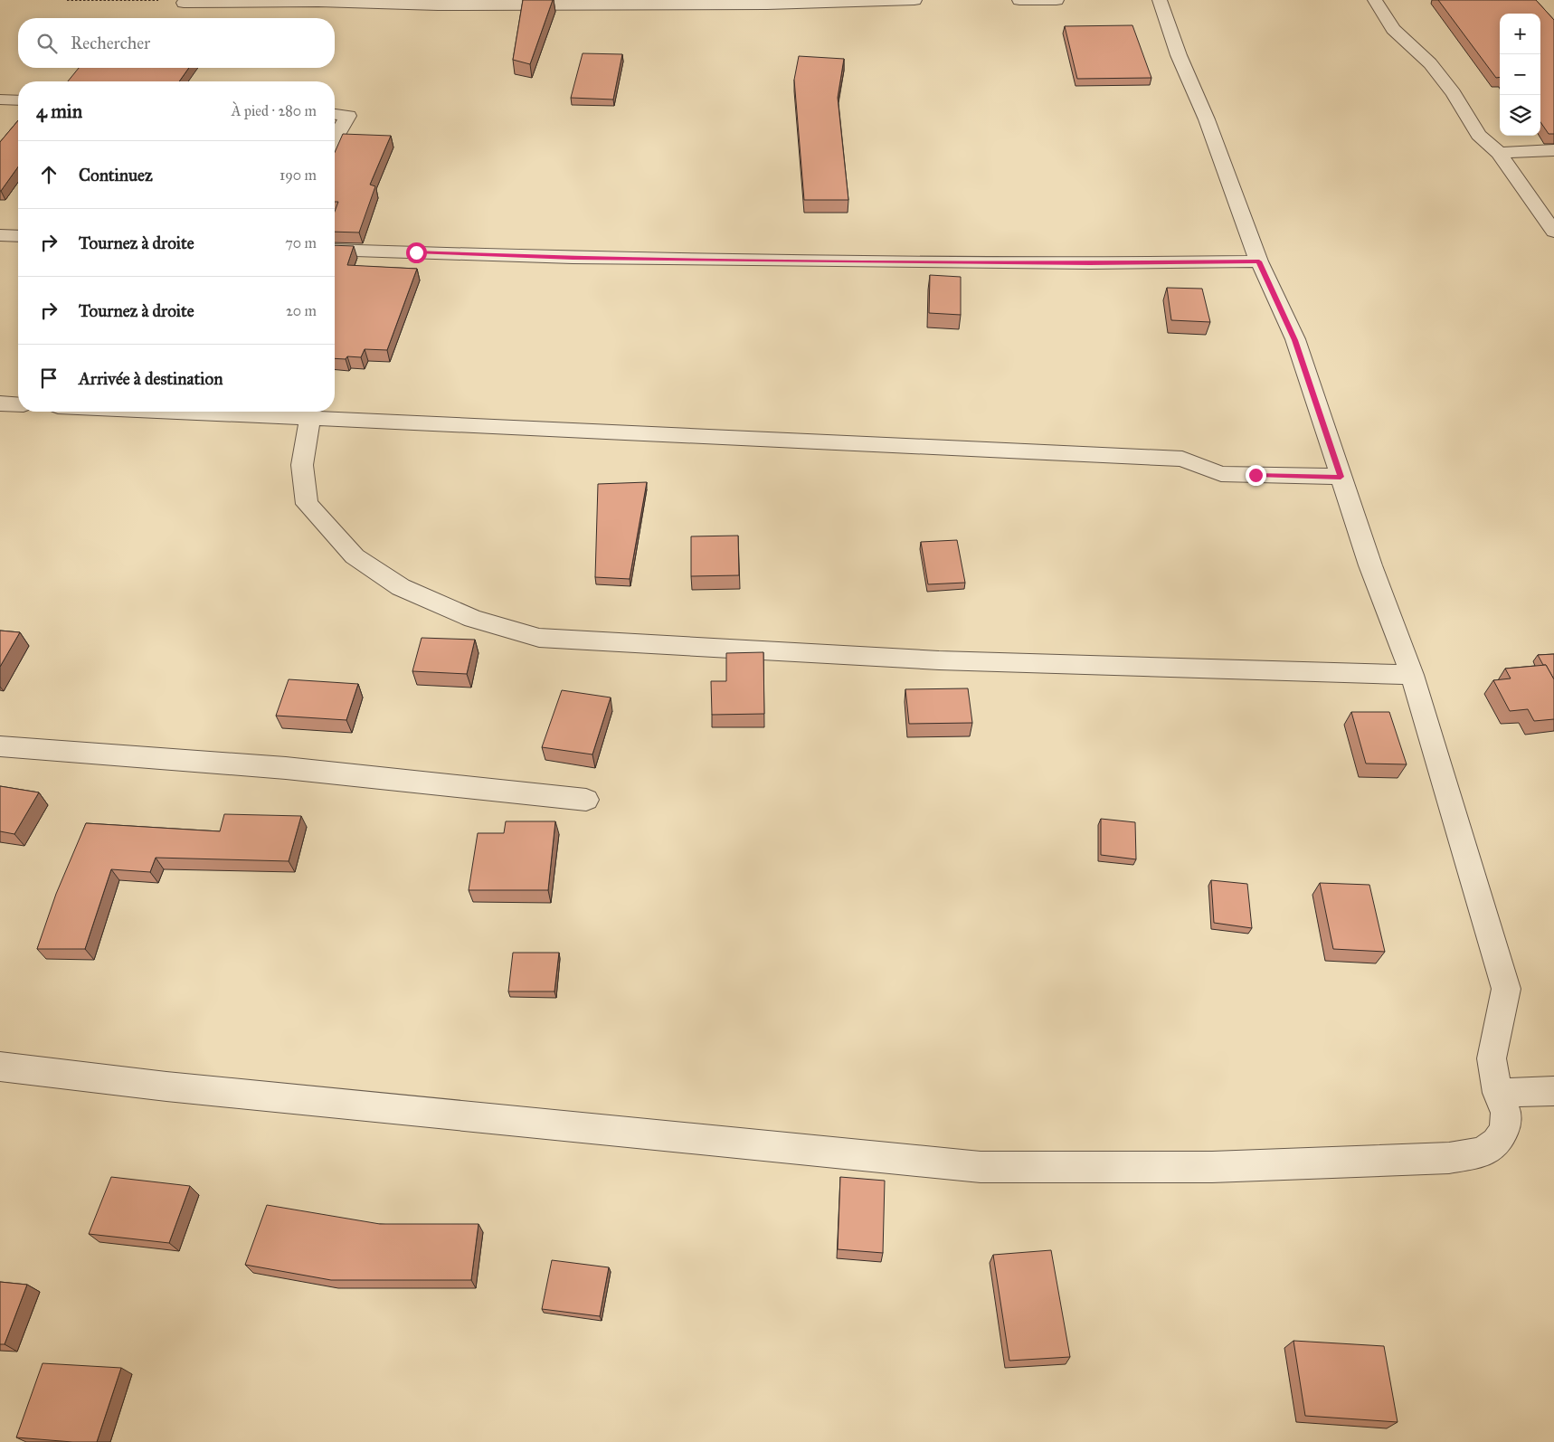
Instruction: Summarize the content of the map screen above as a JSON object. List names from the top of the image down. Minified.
{"page":{"map_buttons":["+","−"],"search":"Rechercher","heading":["4 min","À pied · 280 m"],"list":[["Continuez","190 m"],["Tournez à droite","70 m"],["Tournez à droite","20 m"],"Arrivée à destination"]}}
